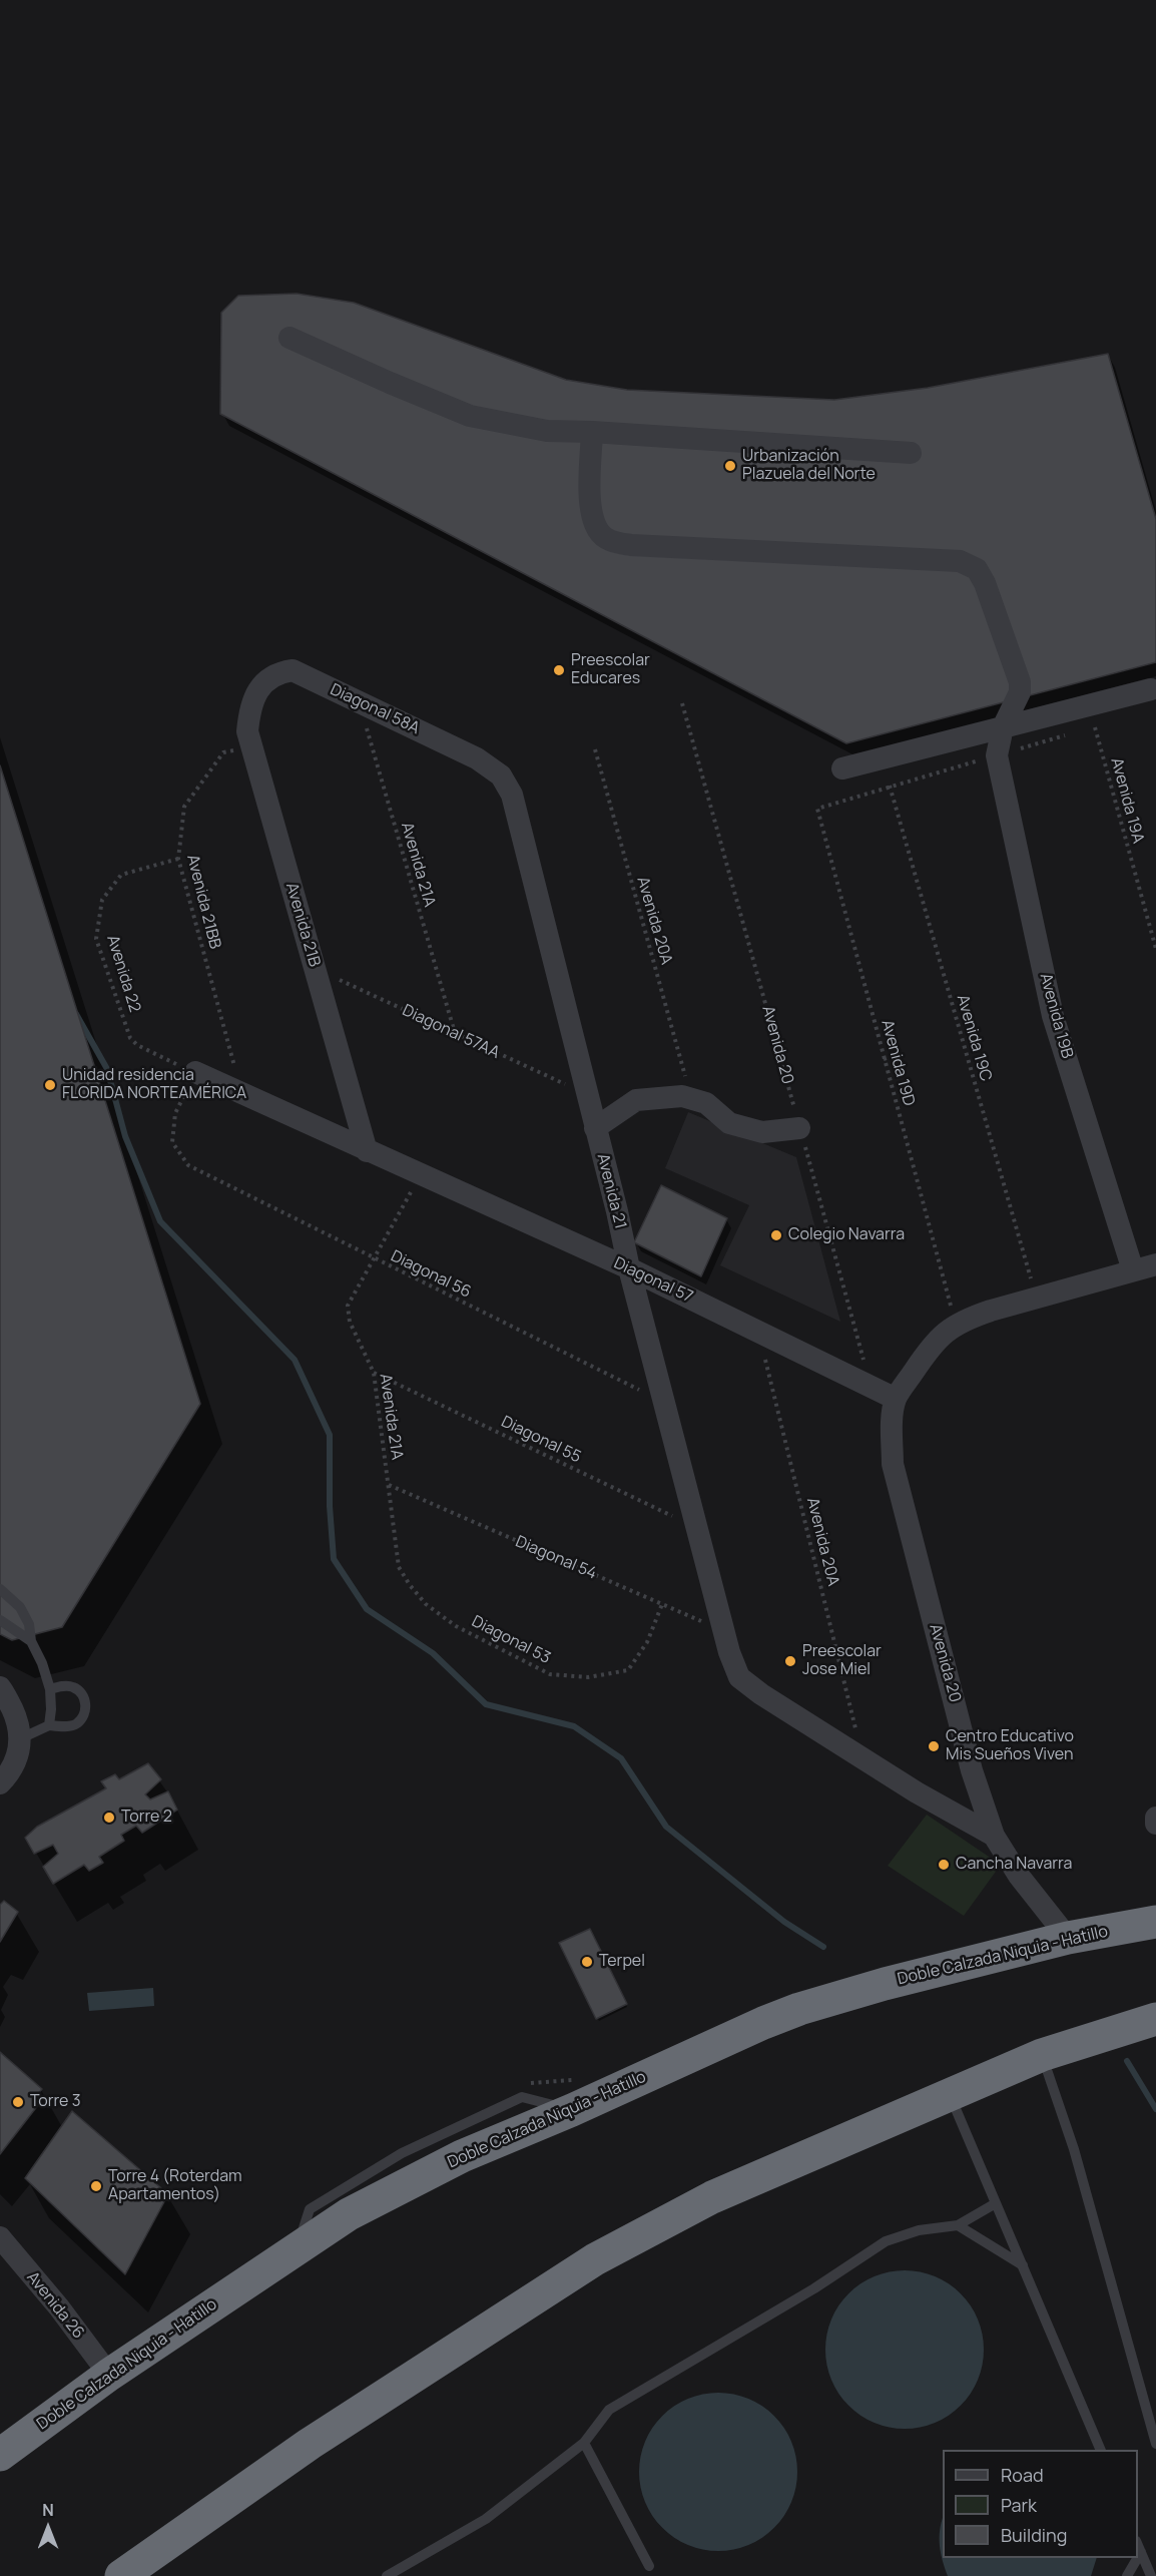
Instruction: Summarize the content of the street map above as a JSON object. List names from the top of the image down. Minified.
{"streets":{"highway":["Doble Calzada Niquia - Hatillo"],"street":["Diagonal 58A","Avenida 21B","Avenida 19B","Avenida 20","Avenida 21","Diagonal 57","Avenida 26"],"path":["Avenida 19A","Avenida 21A","Avenida 21BB","Avenida 20A","Avenida 22","Diagonal 57AA","Avenida 19C","Avenida 19D","Diagonal 56","Diagonal 55","Diagonal 54","Diagonal 53"]},"crossings":[["Diagonal 58A","Avenida 21A"],["Diagonal 58A","Avenida 21B"],["Diagonal 58A","Avenida 21"],["Avenida 21A","Diagonal 57AA"],["Avenida 21A","Diagonal 56"],["Avenida 21A","Diagonal 57"],["Avenida 21A","Diagonal 55"],["Avenida 21A","Diagonal 54"],["Avenida 21A","Diagonal 53"],["Avenida 21BB","Avenida 21B"],["Avenida 21BB","Avenida 22"],["Avenida 21BB","Diagonal 57"],["Avenida 20A","Avenida 21"],["Avenida 20A","Diagonal 57"],["Avenida 21B","Diagonal 57AA"],["Avenida 21B","Diagonal 57"],["Avenida 22","Diagonal 56"],["Avenida 22","Diagonal 57"],["Diagonal 57AA","Avenida 21"],["Avenida 20","Diagonal 57"],["Avenida 20","Doble Calzada Niquia - Hatillo"],["Avenida 21","Diagonal 56"],["Avenida 21","Diagonal 57"],["Avenida 21","Diagonal 55"],["Avenida 21","Diagonal 54"],["Diagonal 56","Diagonal 57"],["Diagonal 54","Diagonal 53"],["Doble Calzada Niquia - Hatillo","Avenida 26"]],"places":["Urbanización Plazuela del Norte","Preescolar Educares","Unidad residencia FLORIDA NORTEAMÉRICA","Colegio Navarra","Preescolar Jose Miel","Centro Educativo Mis Sueños Viven","Torre 2","Cancha Navarra","Terpel","Torre 3","Torre 4 (Roterdam Apartamentos)"],"legend":["Road","Park","Building"],"north":"top"}
